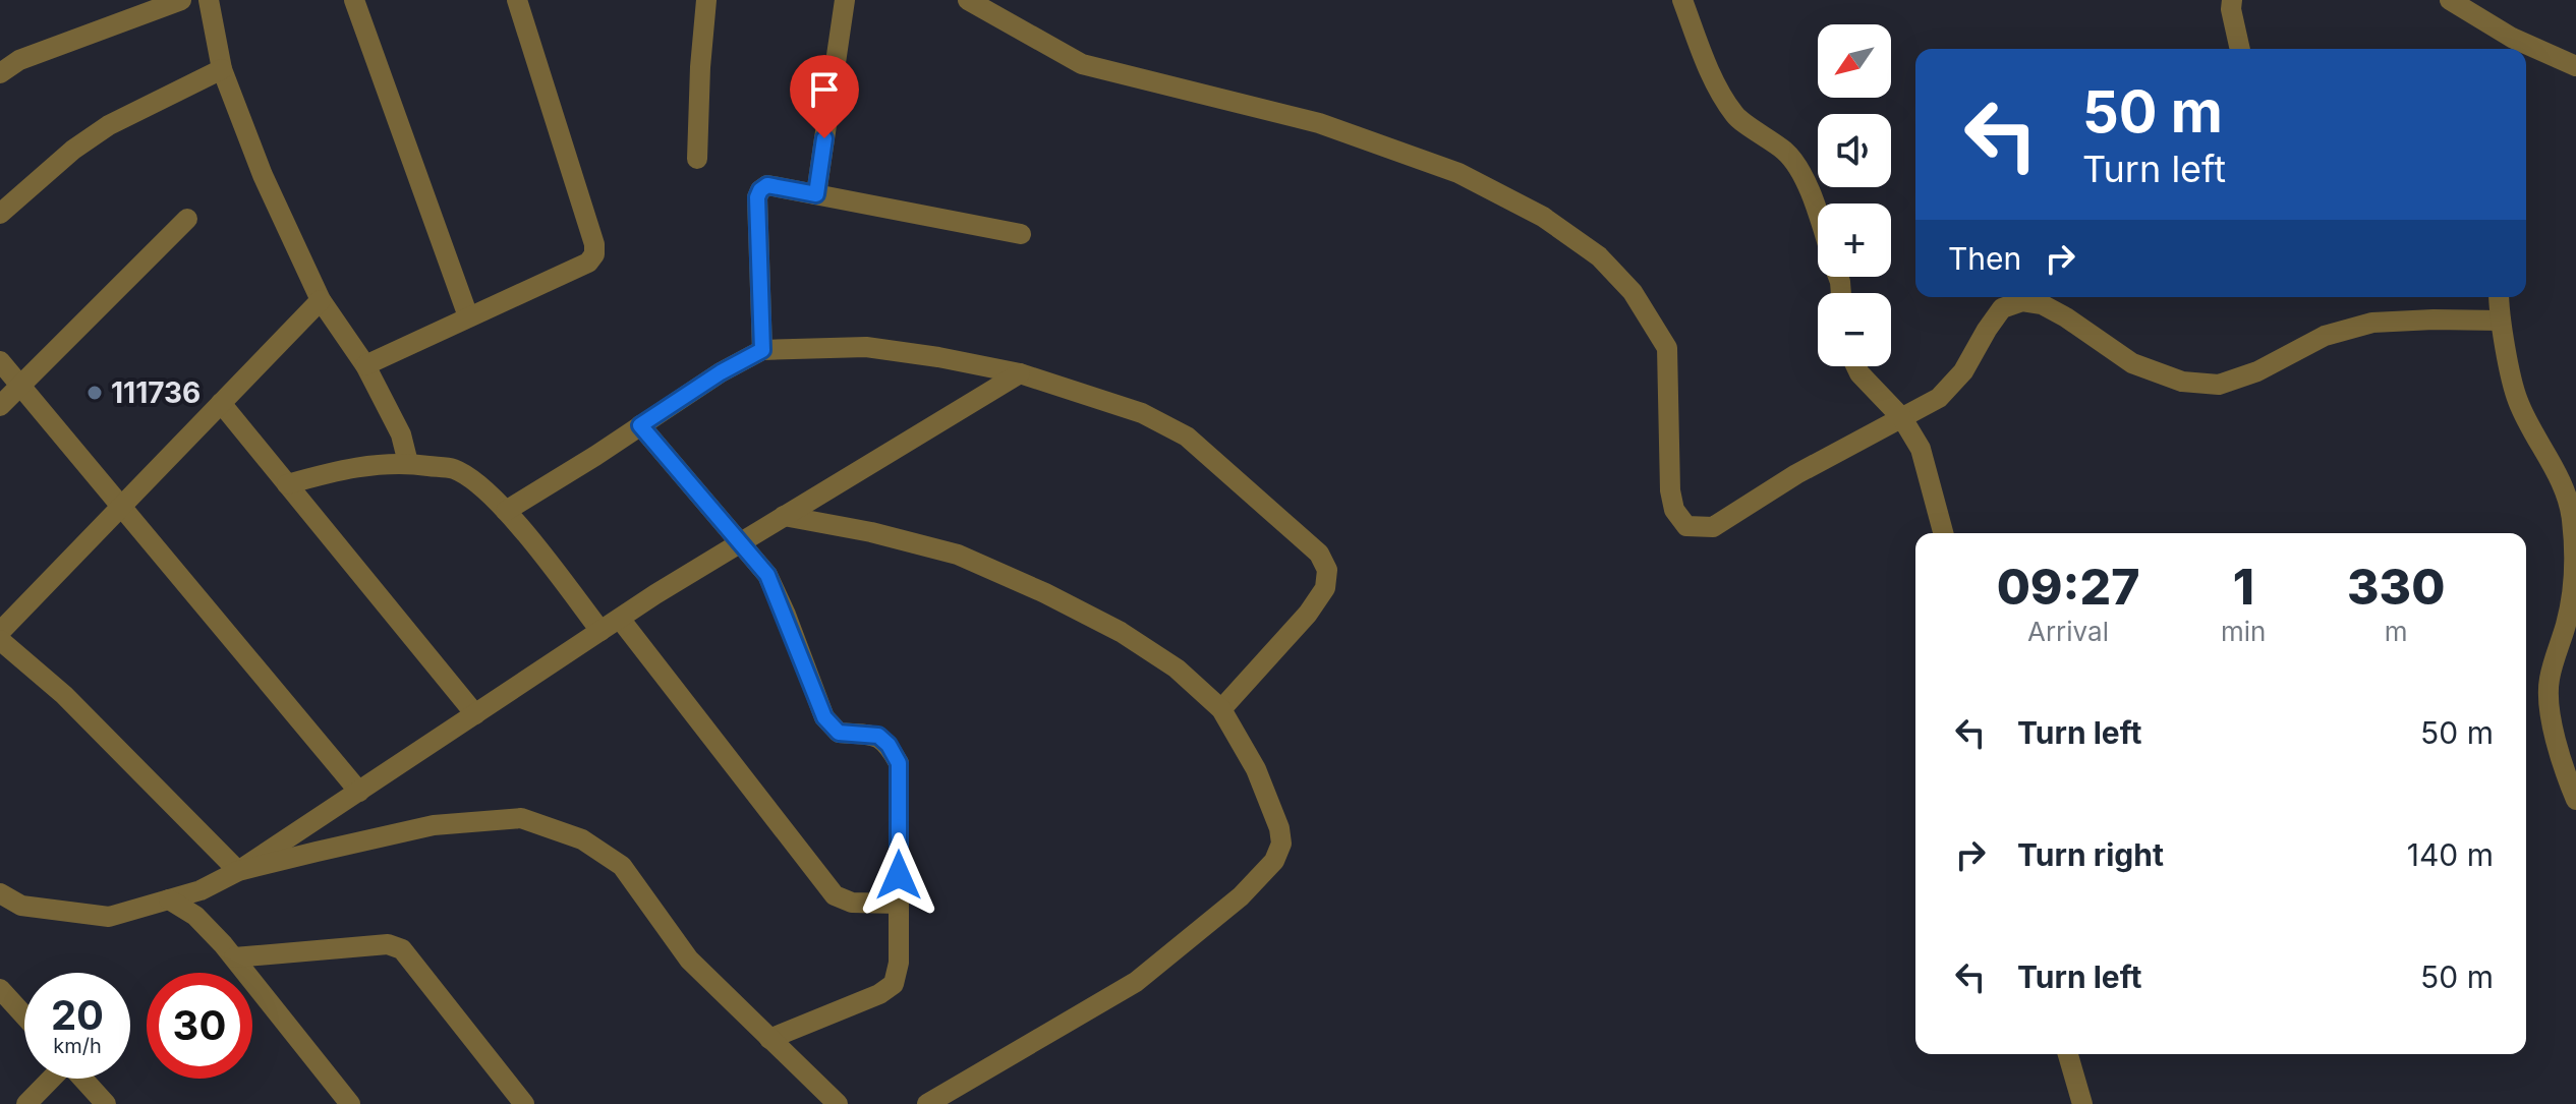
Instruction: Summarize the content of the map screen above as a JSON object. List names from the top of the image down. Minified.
{"places":["111736"],"north":"bottom left","page":{"map_buttons":["+","−"],"turn":["50 m","Turn left"],"then":"Then","eta":["09:27","Arrival","1","min","330","m"],"list":[{"name":"Turn left","value":"50 m"},{"name":"Turn right","value":"140 m"},{"name":"Turn left","value":"50 m"}],"speed":"20 km/h","limit":"30"}}
